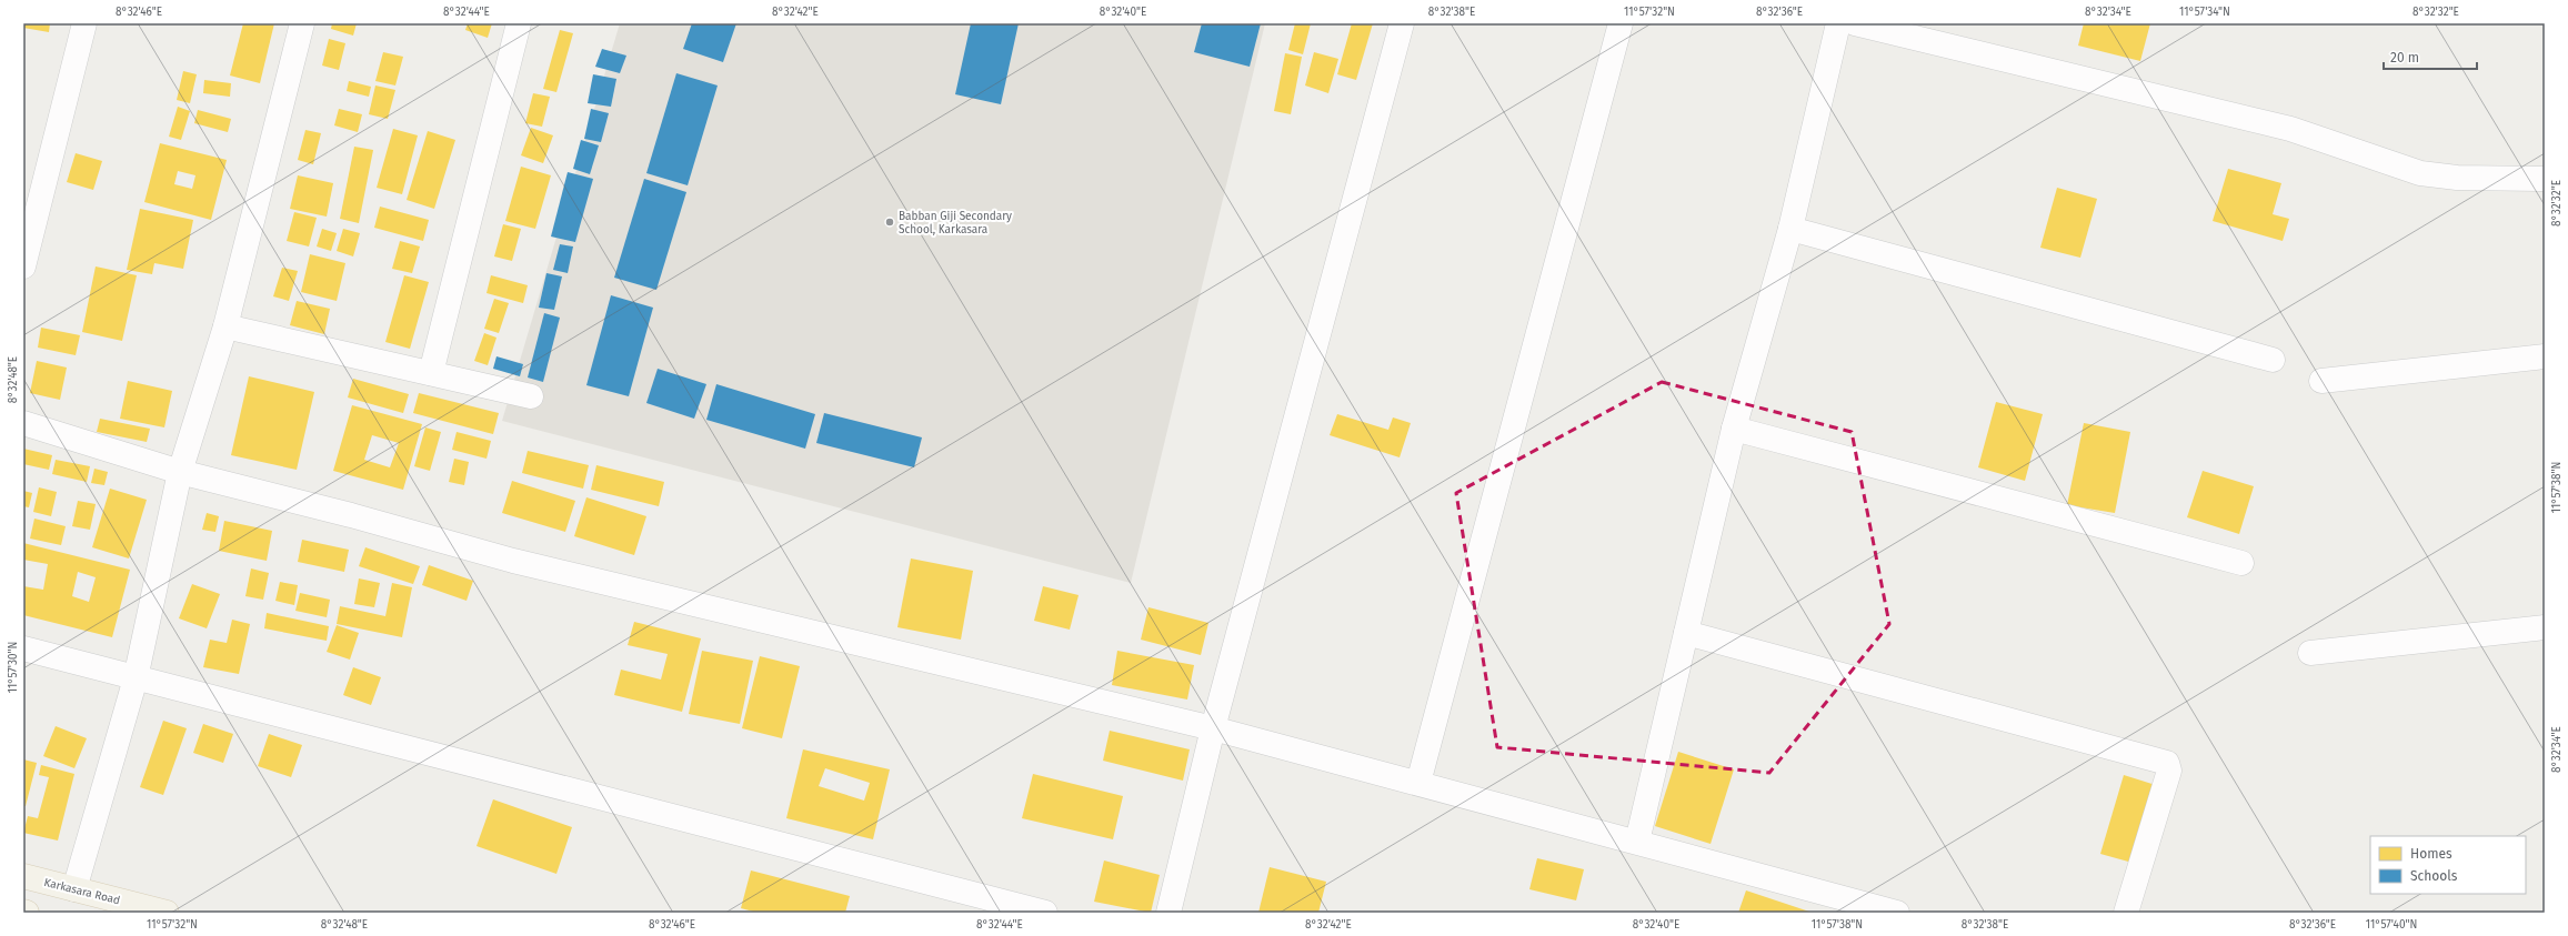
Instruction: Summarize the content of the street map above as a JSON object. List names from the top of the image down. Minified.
{"streets":{"main road":["Karkasara Road"]},"places":["Babban Giji Secondary School, Karkasara"],"legend":["Homes","Schools"],"scale_bar":"20 m","coordinates":["8°32'46\"E","8°32'44\"E","8°32'42\"E","8°32'40\"E","8°32'38\"E","11°57'32\"N","8°32'36\"E","8°32'34\"E","11°57'34\"N","8°32'32\"E","8°32'48\"E","11°57'38\"N","11°57'30\"N","11°57'40\"N"]}
